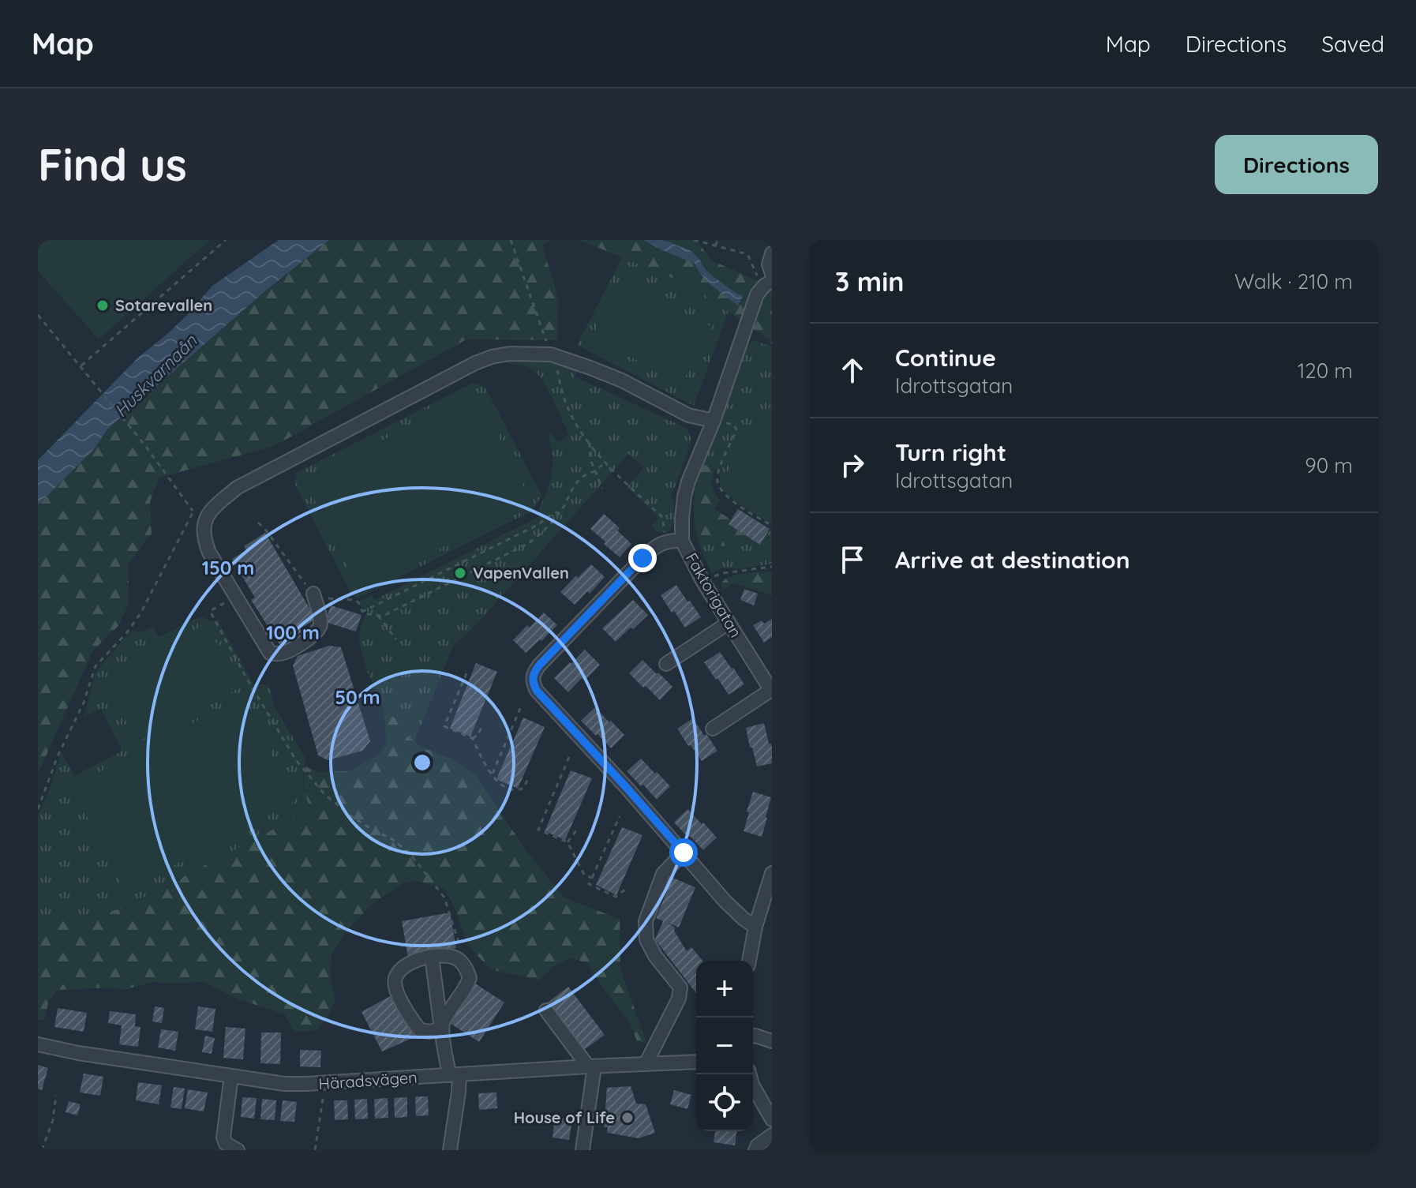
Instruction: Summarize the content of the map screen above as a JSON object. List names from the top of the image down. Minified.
{"streets":{"street":["Faktorigatan","Häradsvägen"]},"water":["Huskvarnaån"],"places":["Sotarevallen","VapenVallen","House of Life"],"page":{"header":"Map","nav":["Map","Directions","Saved"],"buttons":"Directions","title":"Find us","heading":["3 min","Walk · 210 m"],"list":[["Continue","Idrottsgatan","120 m"],["Turn right","Idrottsgatan","90 m"],"Arrive at destination"],"map_buttons":["+","−"]},"rings":["150 m","100 m","50 m"]}
